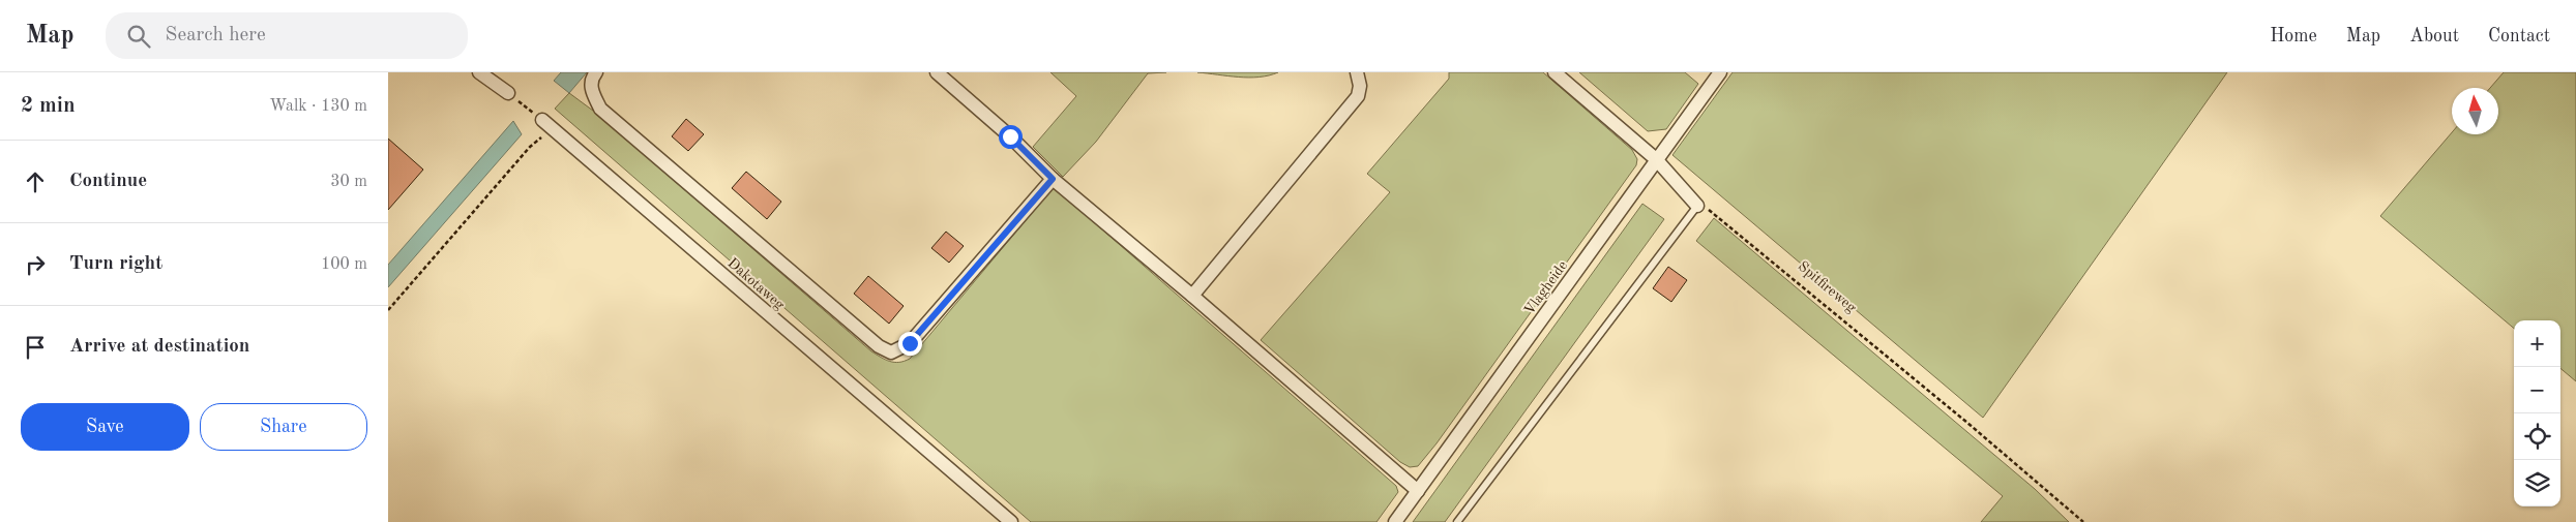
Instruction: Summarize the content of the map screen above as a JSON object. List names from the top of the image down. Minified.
{"streets":{"street":["Dakotaweg","Vlagheide"],"path":["Spitfireweg"]},"north":"top","page":{"header":"Map","search":"Search here","nav":["Home","Map","About","Contact"],"heading":["2 min","Walk · 130 m"],"list":[["Continue","30 m"],["Turn right","100 m"],"Arrive at destination"],"map_buttons":["+","−"],"buttons":["Save","Share"]}}
